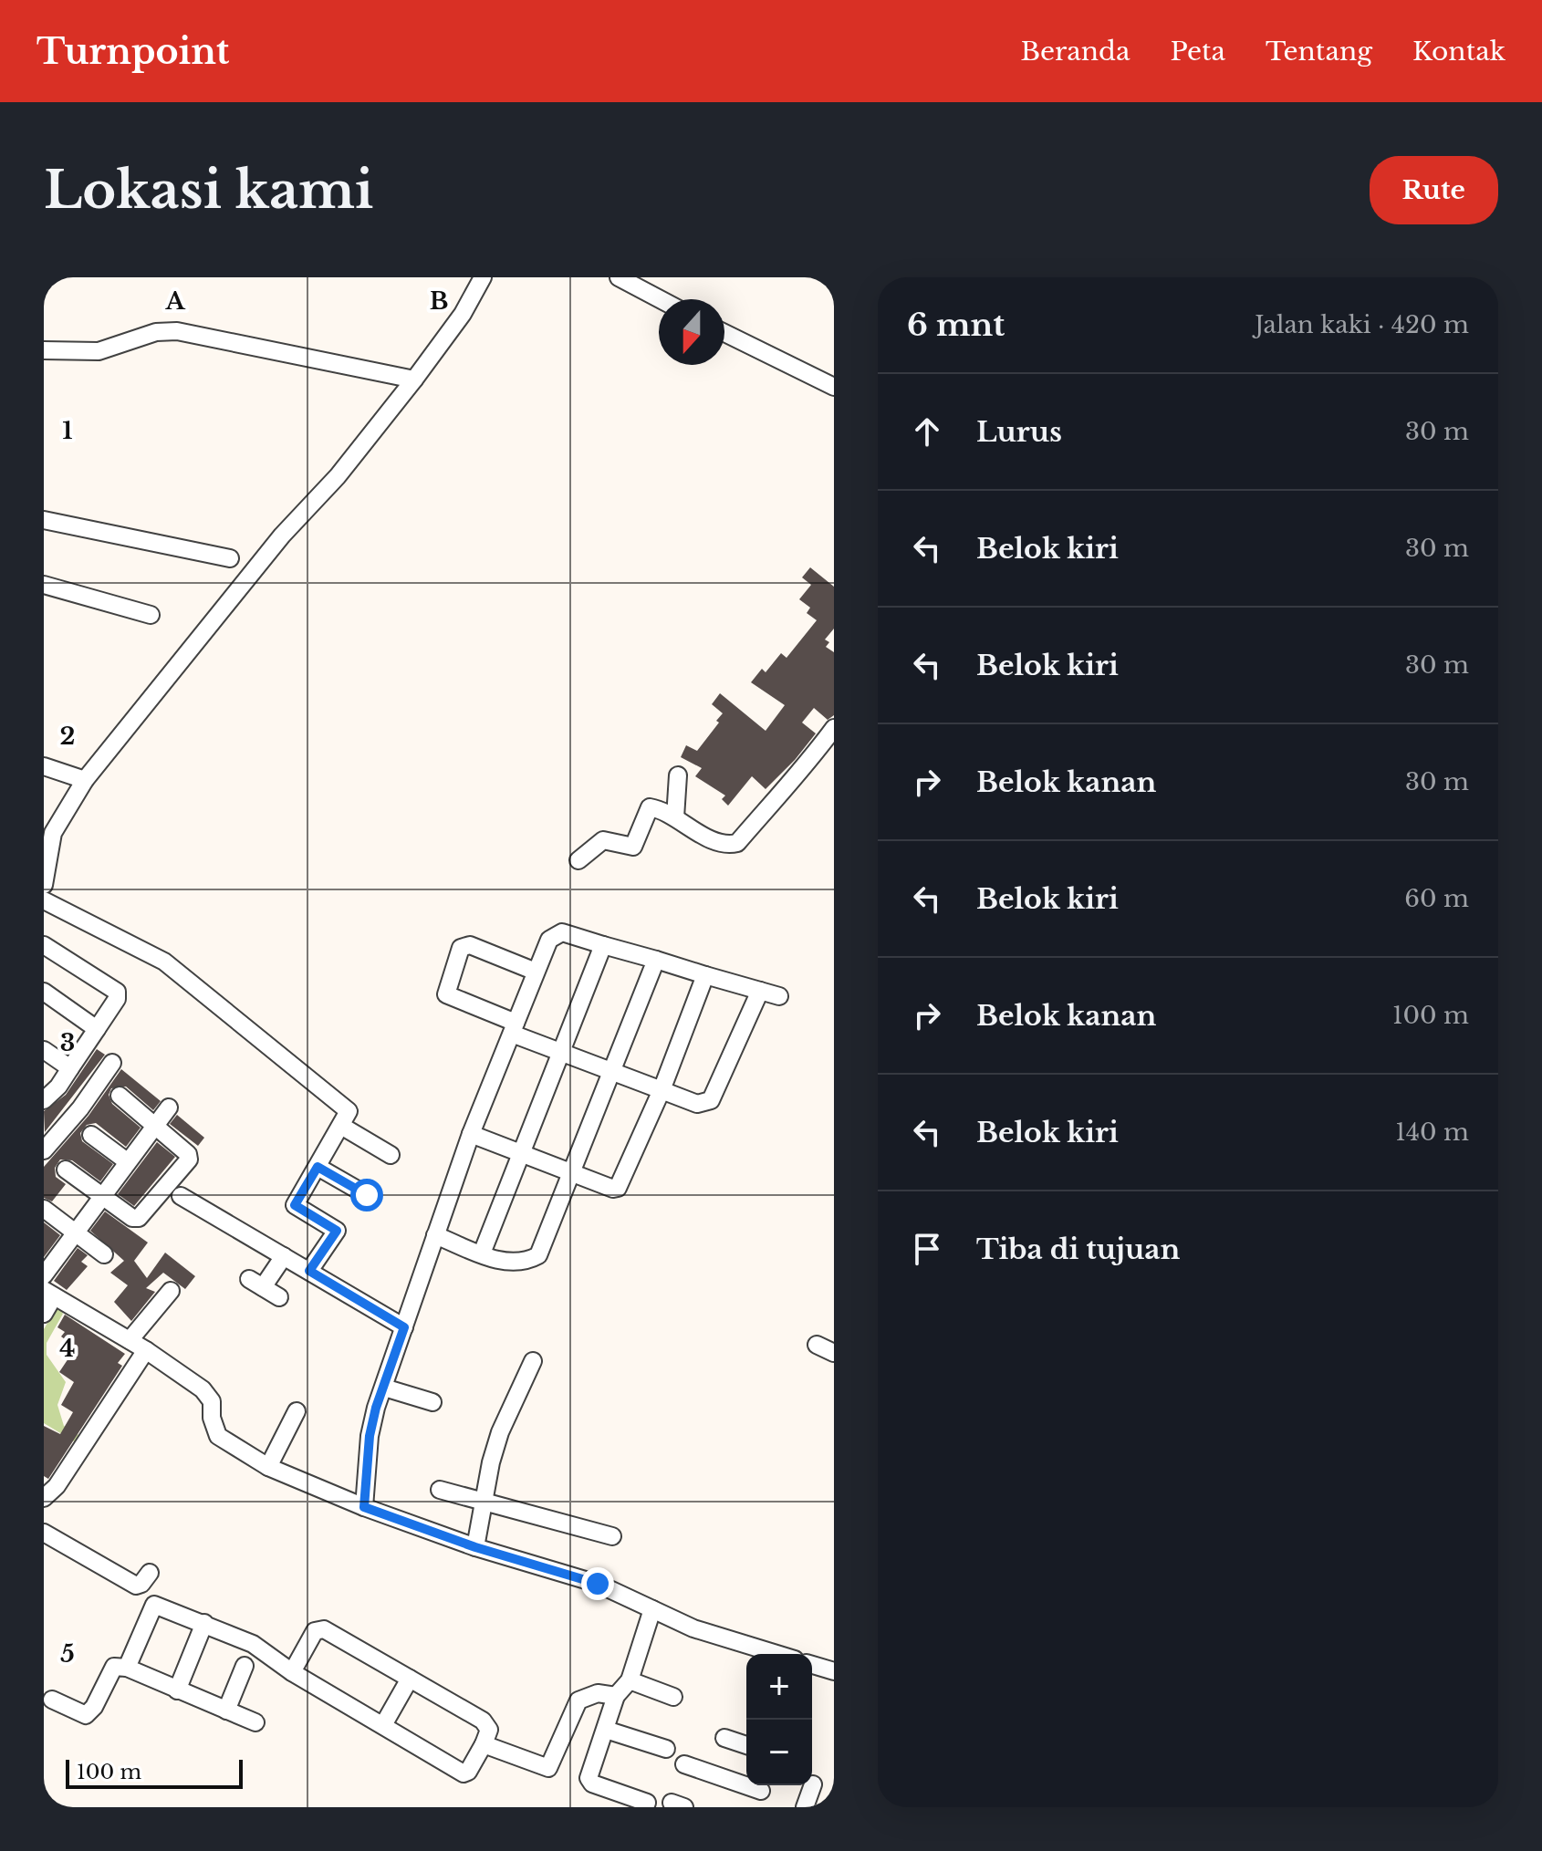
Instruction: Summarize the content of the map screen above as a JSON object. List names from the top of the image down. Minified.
{"scale_bar":"100 m","north":"bottom","page":{"header":"Turnpoint","nav":["Beranda","Peta","Tentang","Kontak"],"buttons":"Rute","title":"Lokasi kami","heading":["6 mnt","Jalan kaki · 420 m"],"list":[["Lurus","30 m"],["Belok kiri","30 m"],["Belok kiri","30 m"],["Belok kanan","30 m"],["Belok kiri","60 m"],["Belok kanan","100 m"],["Belok kiri","140 m"],"Tiba di tujuan"],"map_buttons":["+","−"],"scale":"100 m"},"grid":{"columns":["A","B"],"rows":["1","2","3","4","5"]}}
